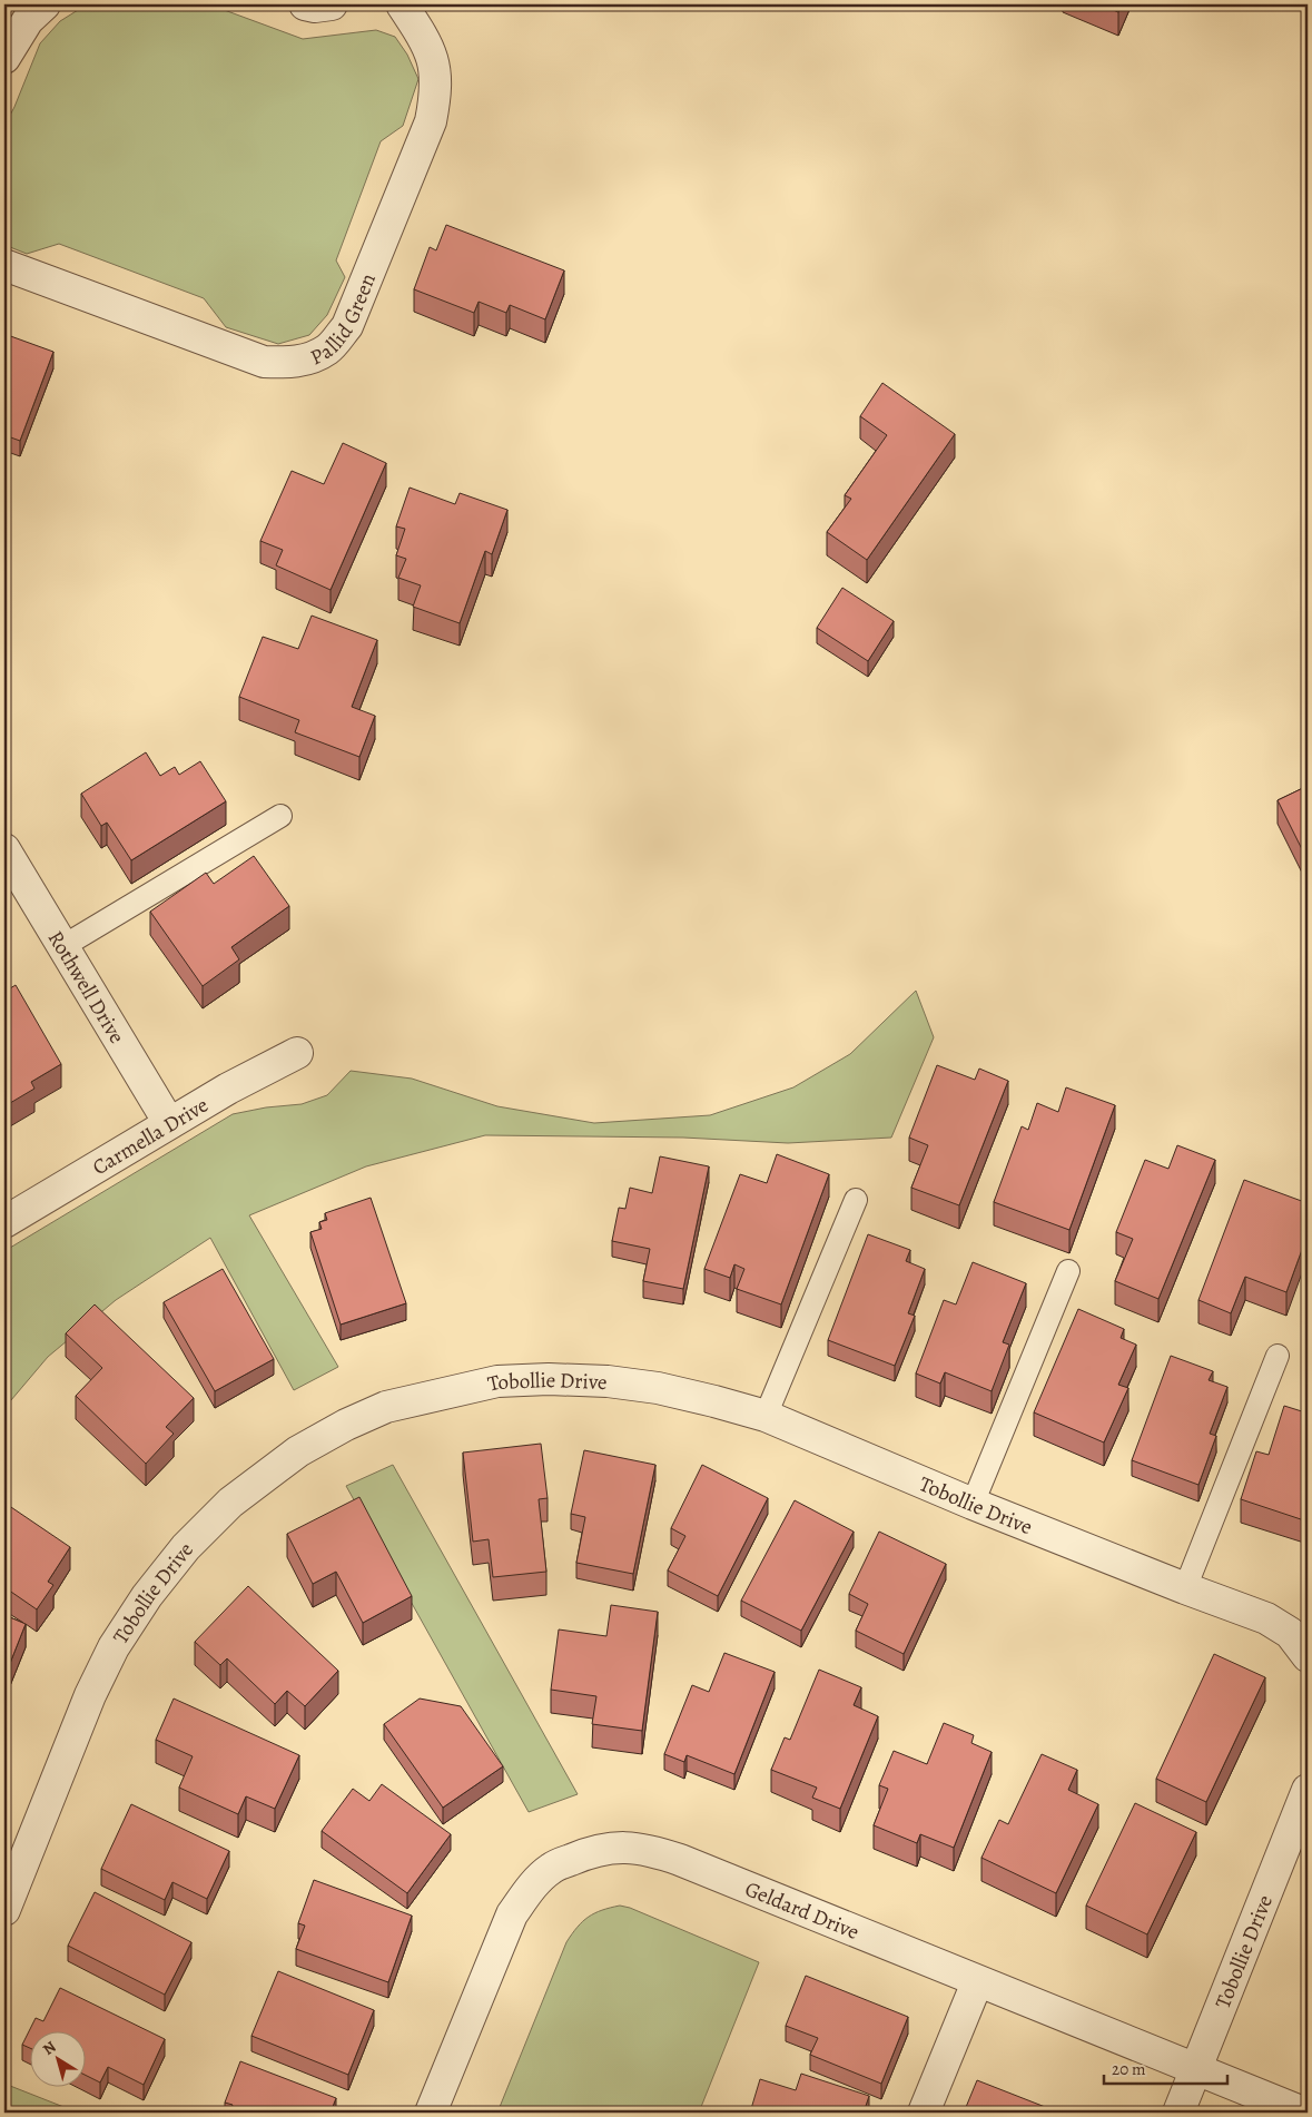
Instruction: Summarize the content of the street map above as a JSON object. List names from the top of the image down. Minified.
{"streets":{"street":["Pallid Green","Rothwell Drive","Carmella Drive","Tobollie Drive","Geldard Drive"]},"crossings":[["Rothwell Drive","Carmella Drive"],["Tobollie Drive","Geldard Drive"]],"scale_bar":"20 m","north":"top left"}
